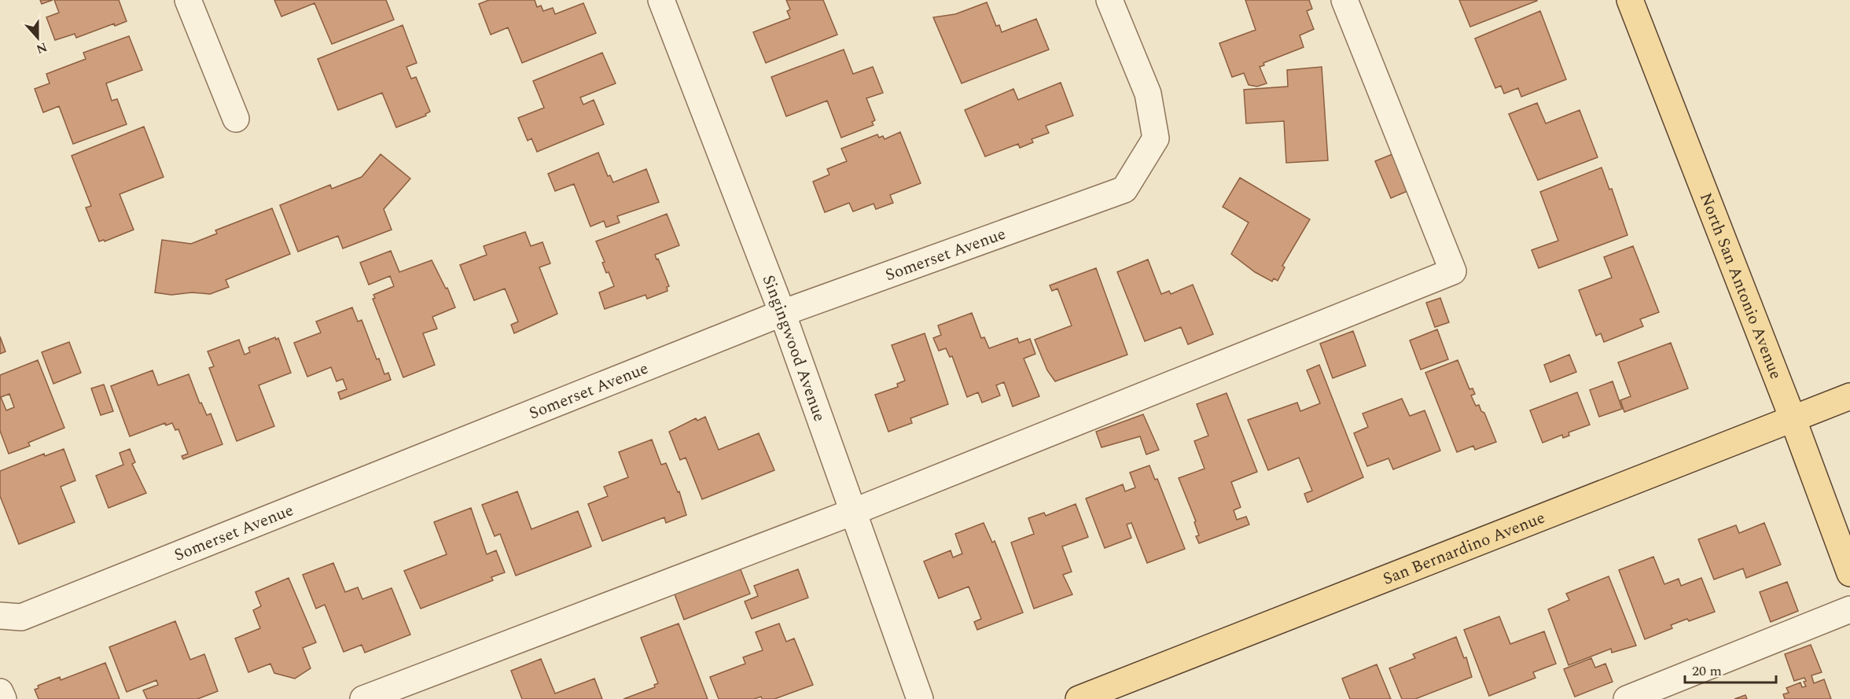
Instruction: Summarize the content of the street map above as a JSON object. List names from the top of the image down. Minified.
{"streets":{"main road":["North San Antonio Avenue","San Bernardino Avenue"],"street":["Somerset Avenue","Singingwood Avenue"]},"crossings":[["Somerset Avenue","Singingwood Avenue"],["North San Antonio Avenue","San Bernardino Avenue"]],"scale_bar":"20 m","north":"bottom"}
